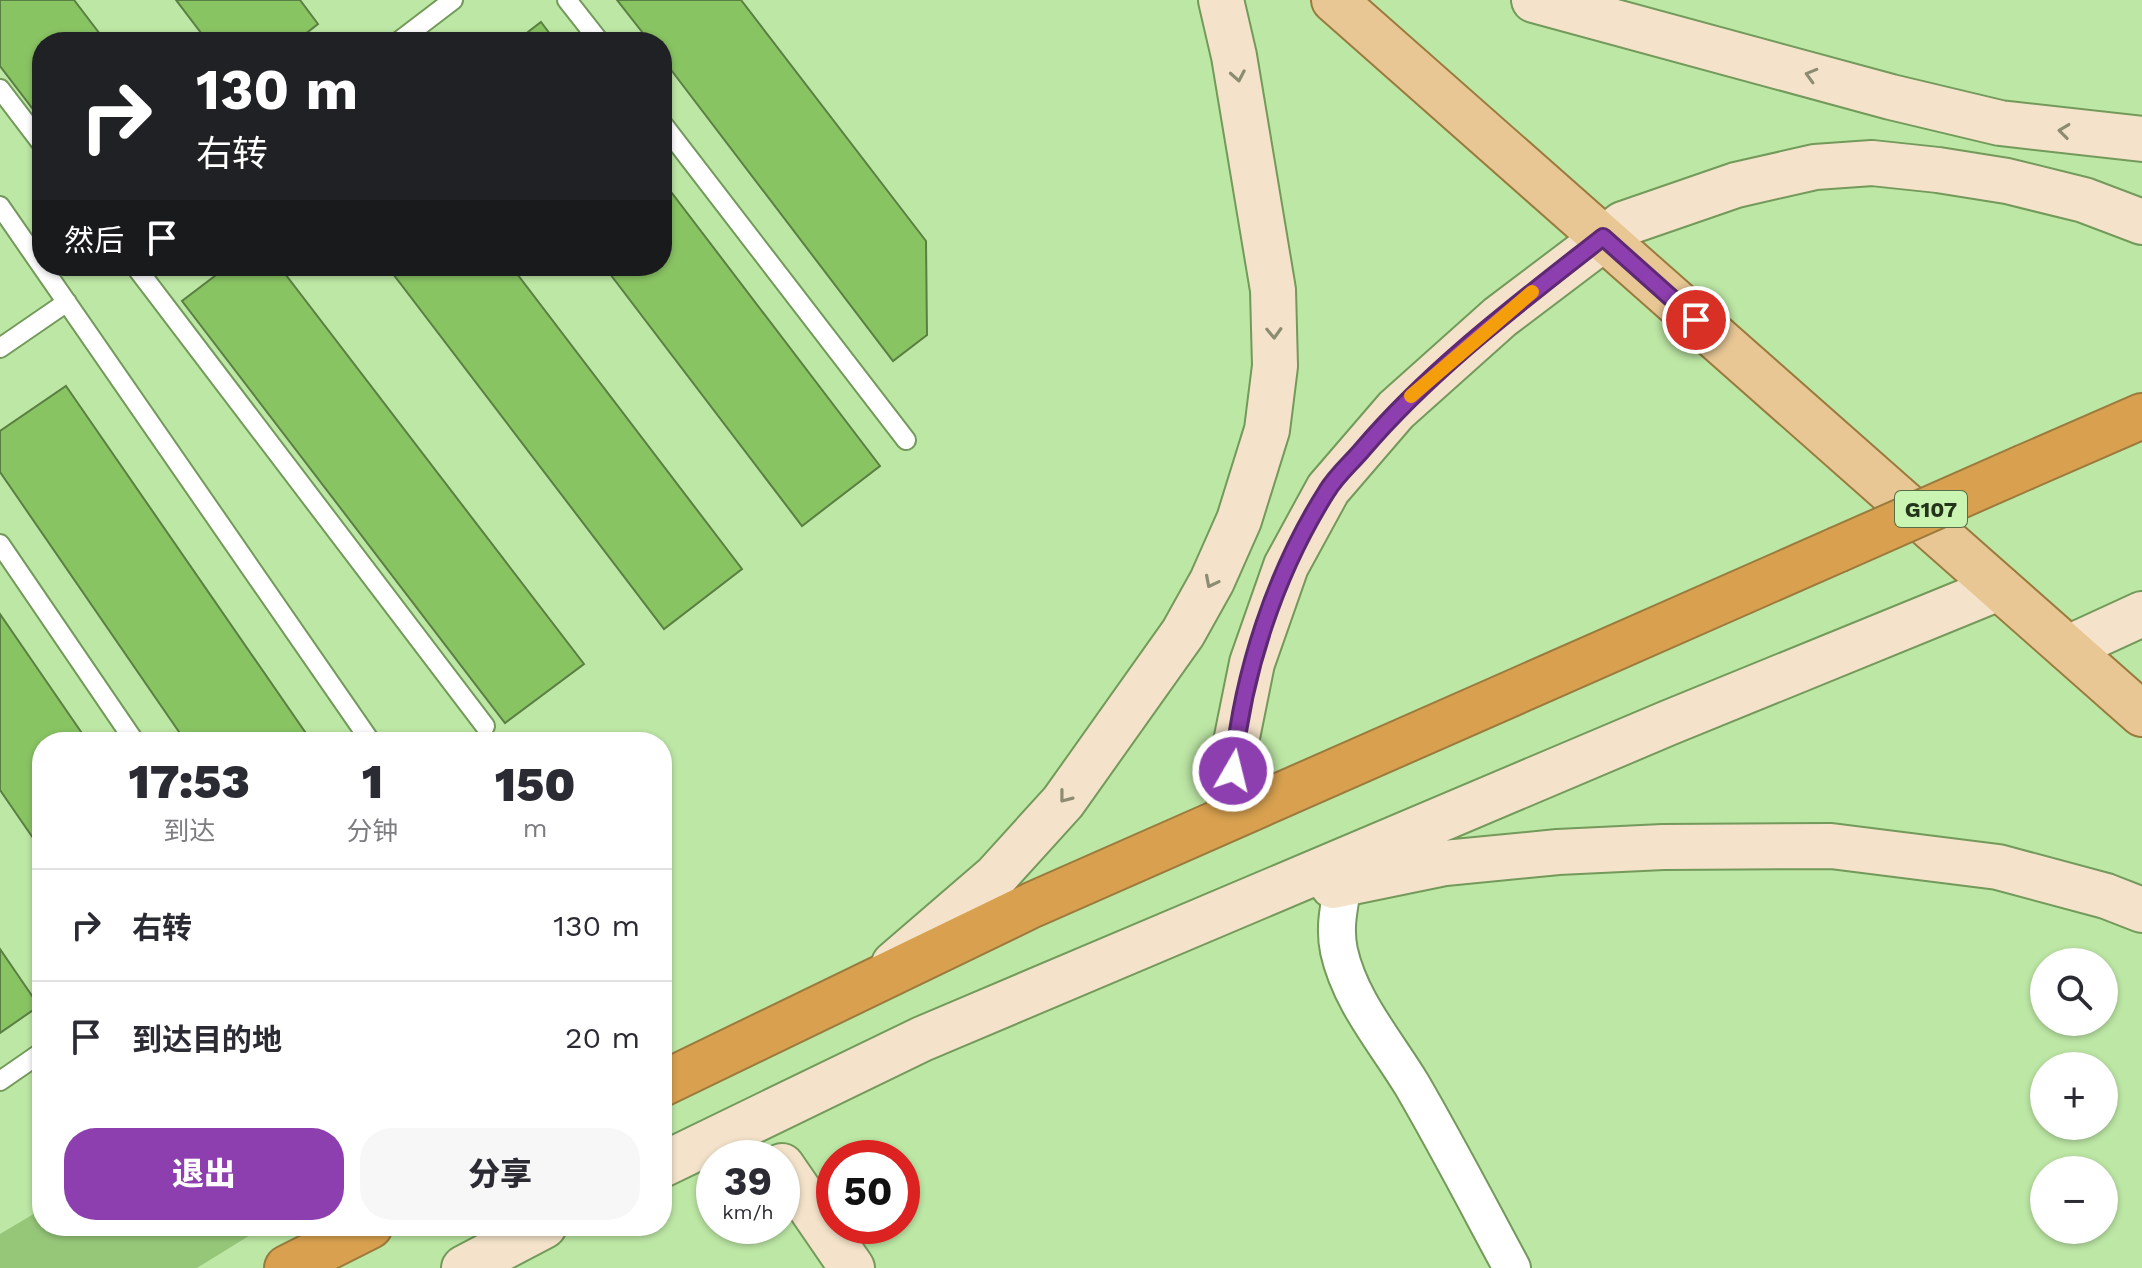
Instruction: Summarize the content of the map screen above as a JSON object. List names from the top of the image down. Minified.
{"streets":{"highway":["G107"]},"page":{"turn":["130 m","右转"],"then":"然后","eta":["17:53","到达","1","分钟","150","m"],"list":[{"name":"右转","value":"130 m"},{"name":"到达目的地","value":"20 m"}],"map_buttons":["+","−"],"buttons":["退出","分享"],"speed":"39 km/h","limit":"50"}}
